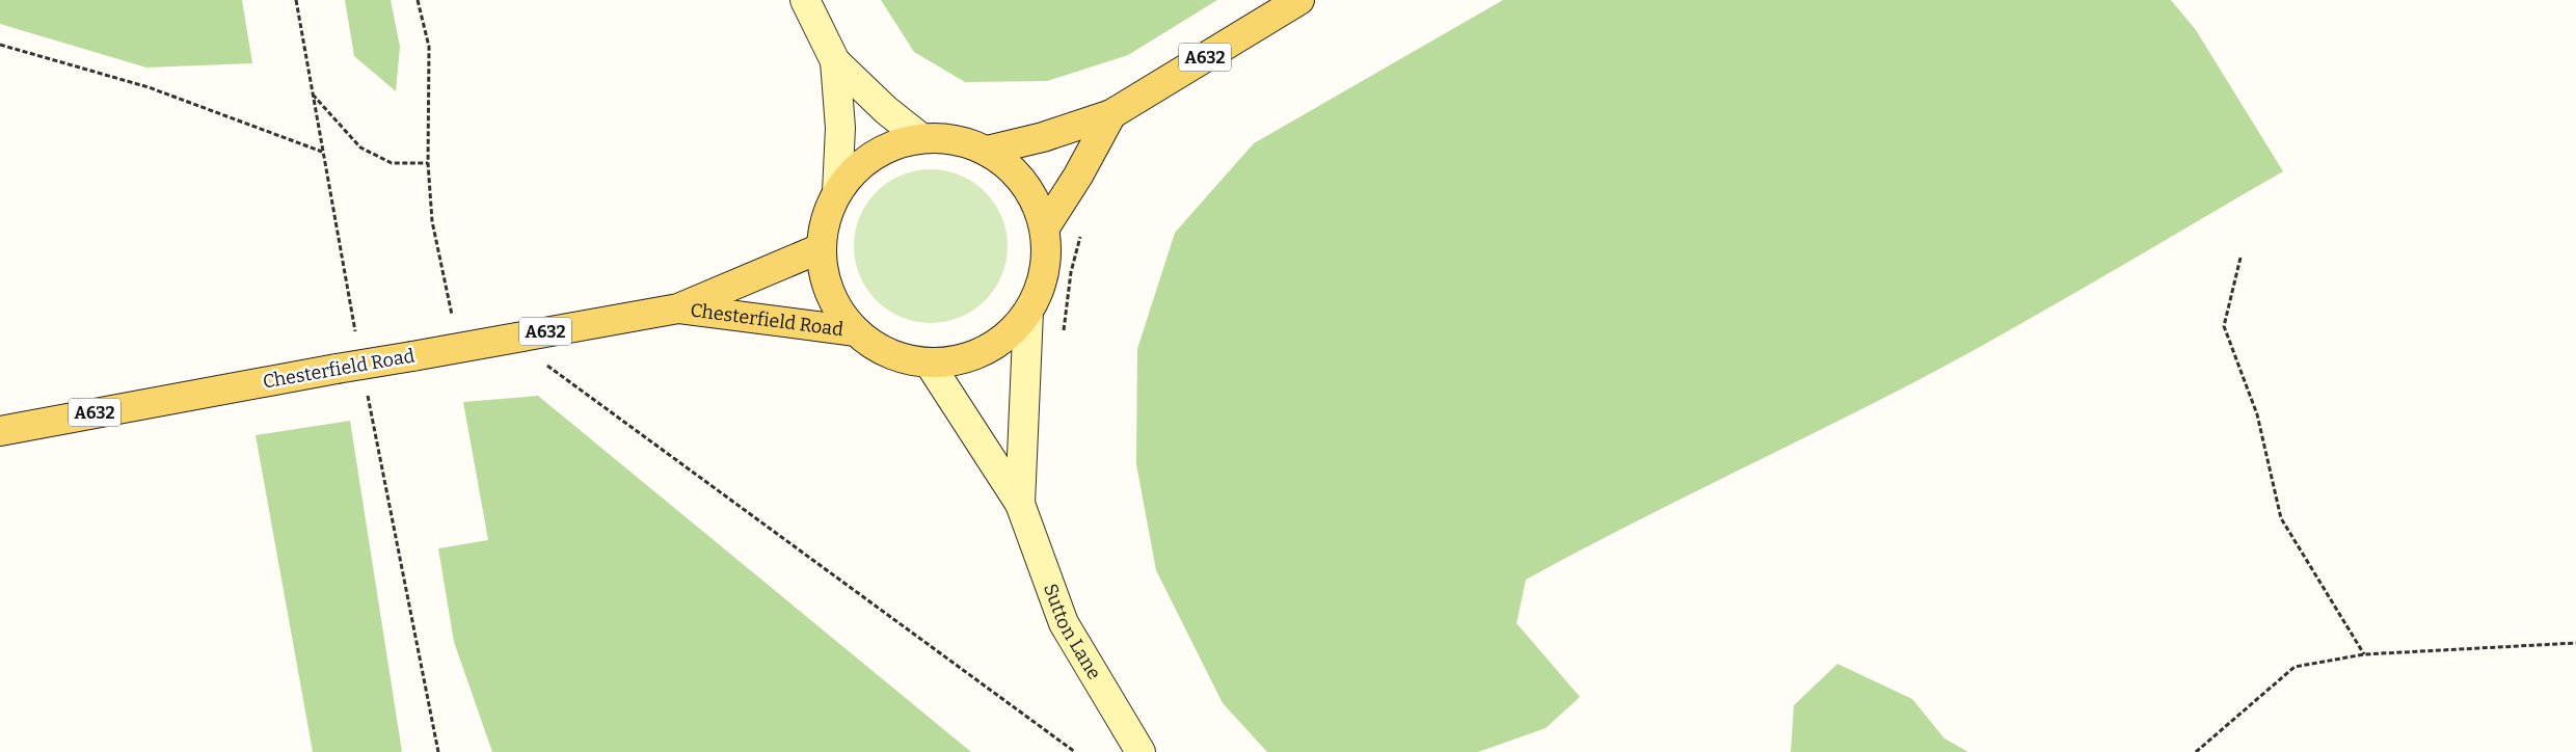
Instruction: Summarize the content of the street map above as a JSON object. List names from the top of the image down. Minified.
{"streets":{"main road":["A632","Chesterfield Road"],"street":["Sutton Lane"]}}
